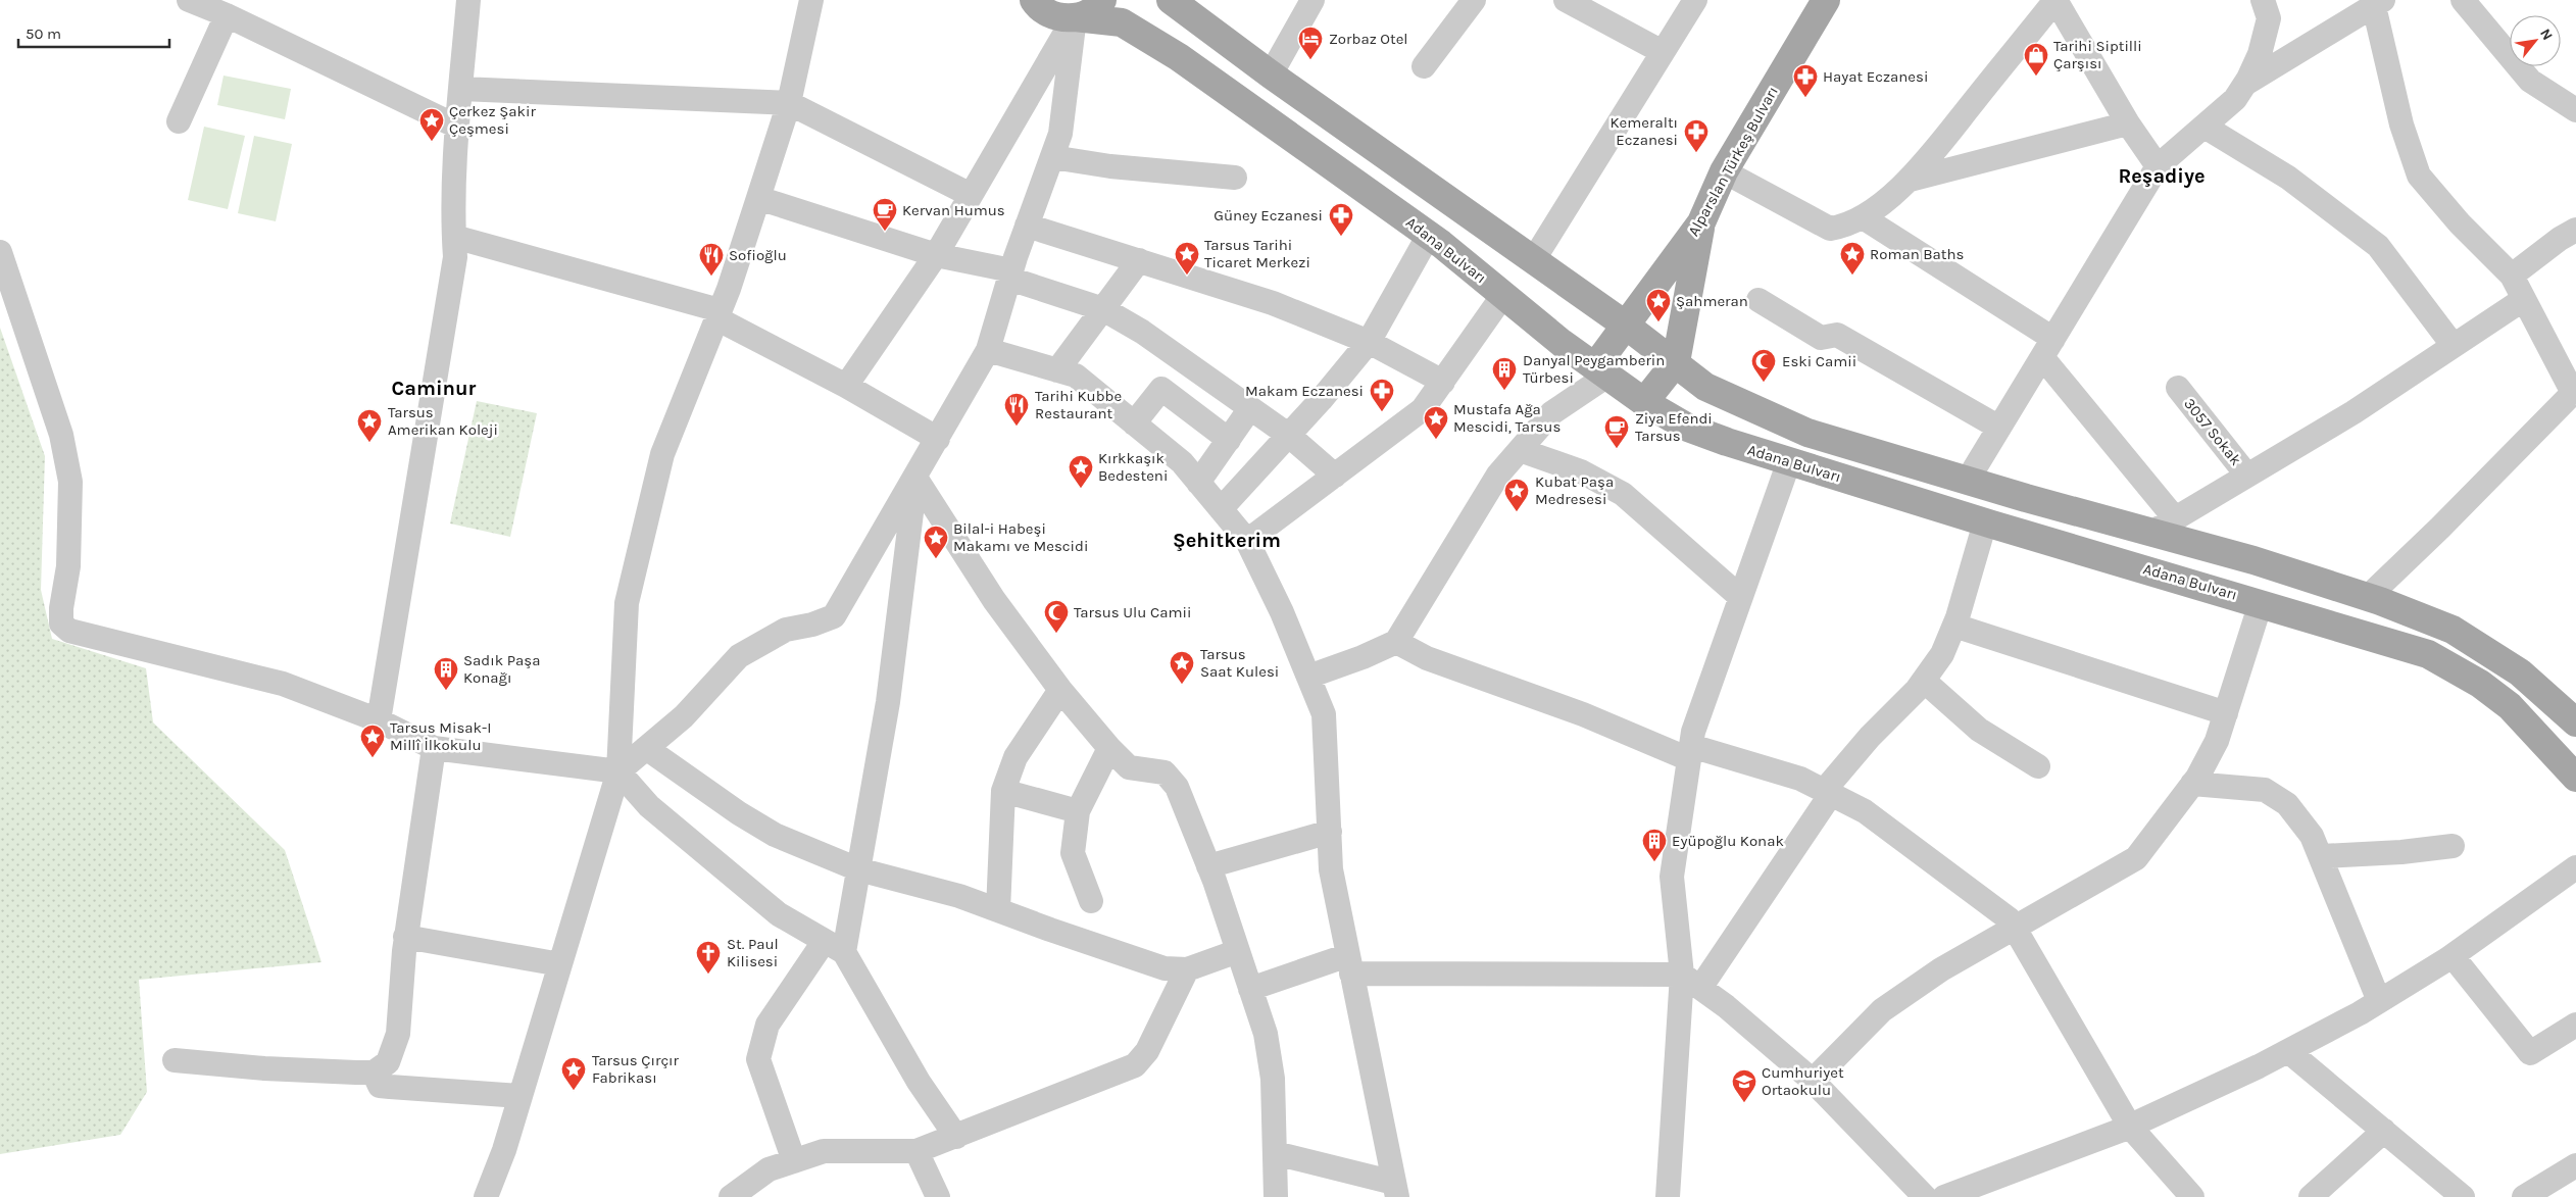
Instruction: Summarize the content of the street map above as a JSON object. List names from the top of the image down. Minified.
{"streets":{"main road":["Alparslan Türkeş Bulvarı","Adana Bulvarı"],"street":["3057 Sokak"]},"crossings":[["Alparslan Türkeş Bulvarı","Adana Bulvarı"]],"districts":["Reşadiye","Caminur","Şehitkerim"],"places":{"hotel":["Zorbaz Otel"],"shop":["Tarihi Siptilli Çarşısı"],"pharmacy":["Hayat Eczanesi","Kemeraltı Eczanesi","Güney Eczanesi","Makam Eczanesi"],"place":["Çerkez Şakir Çeşmesi","Tarsus Tarihi Ticaret Merkezi","Roman Baths","Şahmeran","Mustafa Ağa Mescidi, Tarsus","Tarsus Amerikan Koleji","Kırkkaşık Bedesteni","Kubat Paşa Medresesi","Bilal-i Habeşi Makamı ve Mescidi","Tarsus Saat Kulesi","Tarsus Misak-I Millî İlkokulu","Tarsus Çırçır Fabrikası"],"cafe":["Kervan Humus","Ziya Efendi Tarsus"],"restaurant":["Sofioğlu","Tarihi Kubbe Restaurant"],"mosque":["Eski Camii","Tarsus Ulu Camii"],"building":["Danyal Peygamberin Türbesi","Sadık Paşa Konağı","Eyüpoğlu Konak"],"church":["St. Paul Kilisesi"],"school or university":["Cumhuriyet Ortaokulu"]},"scale_bar":"50 m","north":"top right"}
